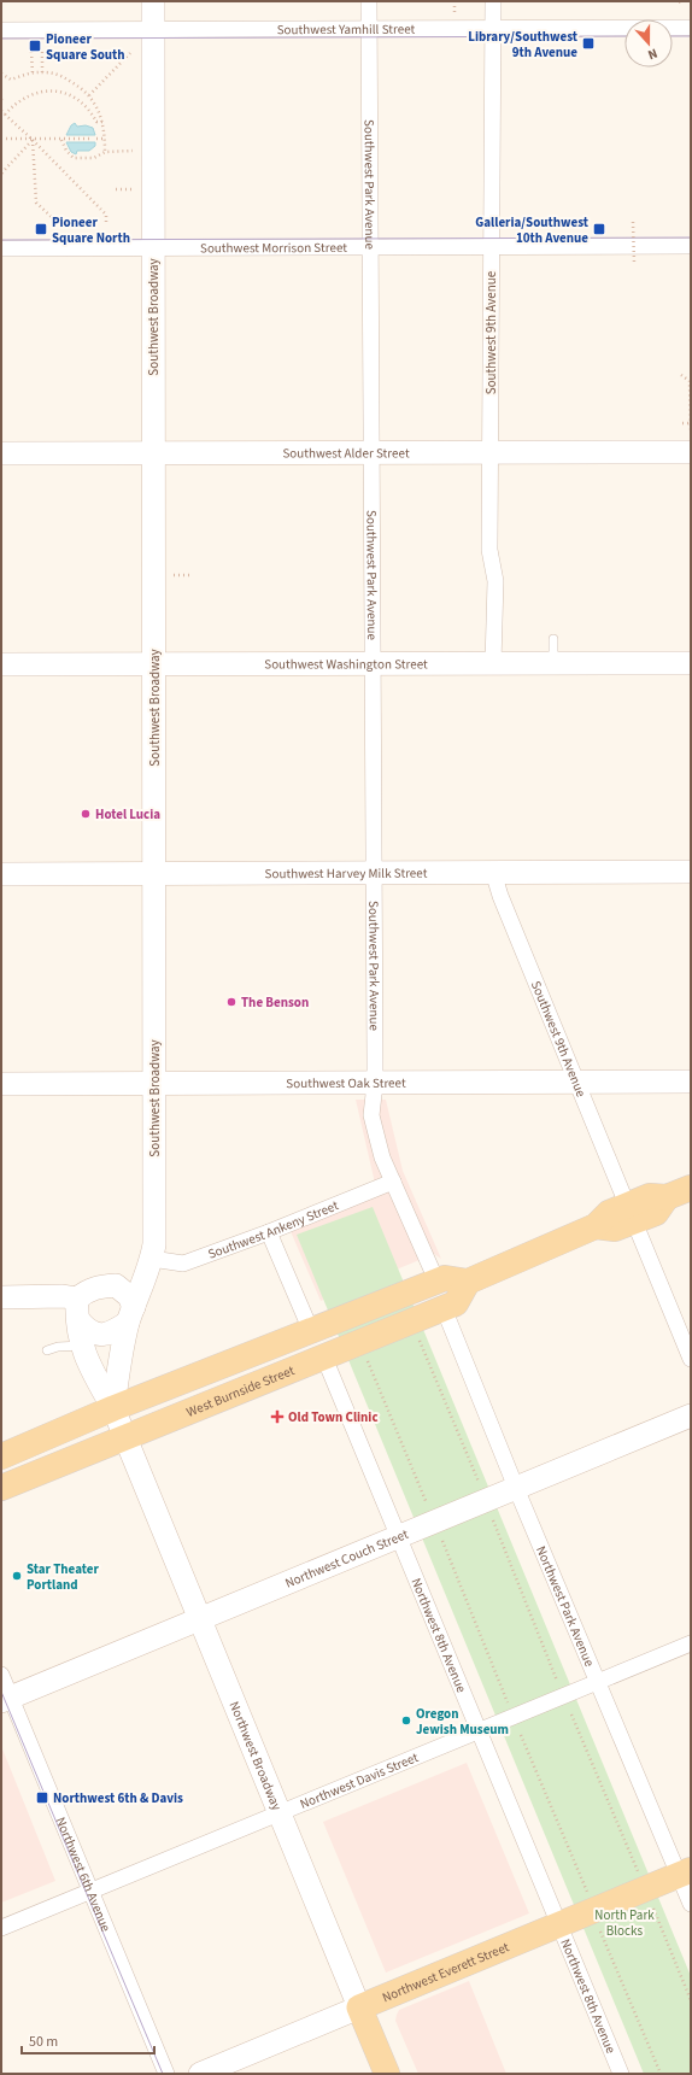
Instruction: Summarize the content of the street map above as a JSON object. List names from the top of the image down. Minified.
{"streets":{"main road":["Southwest Broadway","Southwest Alder Street","Southwest Washington Street","Southwest Harvey Milk Street","Southwest Oak Street","West Burnside Street","Northwest Couch Street","Northwest Broadway","Northwest Everett Street"],"street":["Southwest Yamhill Street","Southwest Park Avenue","Southwest Morrison Street","Southwest 9th Avenue","Southwest Ankeny Street","Northwest Park Avenue","Northwest 8th Avenue","Northwest Davis Street","Northwest 6th Avenue"]},"crossings":[["Southwest Yamhill Street","Southwest Park Avenue"],["Southwest Yamhill Street","Southwest Broadway"],["Southwest Yamhill Street","Southwest 9th Avenue"],["Southwest Park Avenue","Southwest Morrison Street"],["Southwest Park Avenue","Southwest Alder Street"],["Southwest Park Avenue","Southwest Washington Street"],["Southwest Park Avenue","Southwest Harvey Milk Street"],["Southwest Park Avenue","Southwest Oak Street"],["Southwest Park Avenue","Southwest Ankeny Street"],["Southwest Morrison Street","Southwest Broadway"],["Southwest Morrison Street","Southwest 9th Avenue"],["Southwest Broadway","Southwest Alder Street"],["Southwest Broadway","Southwest Washington Street"],["Southwest Broadway","Southwest Harvey Milk Street"],["Southwest Broadway","Southwest Oak Street"],["Southwest Broadway","Southwest Ankeny Street"],["Southwest 9th Avenue","Southwest Alder Street"],["Southwest 9th Avenue","Southwest Washington Street"],["Southwest 9th Avenue","Southwest Harvey Milk Street"],["Southwest 9th Avenue","Southwest Oak Street"],["West Burnside Street","Northwest Park Avenue"],["West Burnside Street","Northwest 8th Avenue"],["West Burnside Street","Northwest Broadway"],["Northwest Couch Street","Northwest Park Avenue"],["Northwest Couch Street","Northwest 8th Avenue"],["Northwest Couch Street","Northwest Broadway"],["Northwest Couch Street","Northwest 6th Avenue"],["Northwest Park Avenue","Northwest Davis Street"],["Northwest Park Avenue","Northwest Everett Street"],["Northwest 8th Avenue","Northwest Davis Street"],["Northwest 8th Avenue","Northwest Everett Street"],["Northwest Broadway","Northwest Davis Street"],["Northwest Broadway","Northwest Everett Street"],["Northwest Davis Street","Northwest 6th Avenue"]],"parks":["North Park Blocks"],"places":{"transit":["Library/Southwest 9th Avenue","Pioneer Square South","Pioneer Square North","Galleria/Southwest 10th Avenue","Northwest 6th & Davis"],"other":["Hotel Lucia","The Benson","Star Theater Portland","Oregon Jewish Museum"],"health":["Old Town Clinic"]},"scale_bar":"50 m","north":"bottom"}
